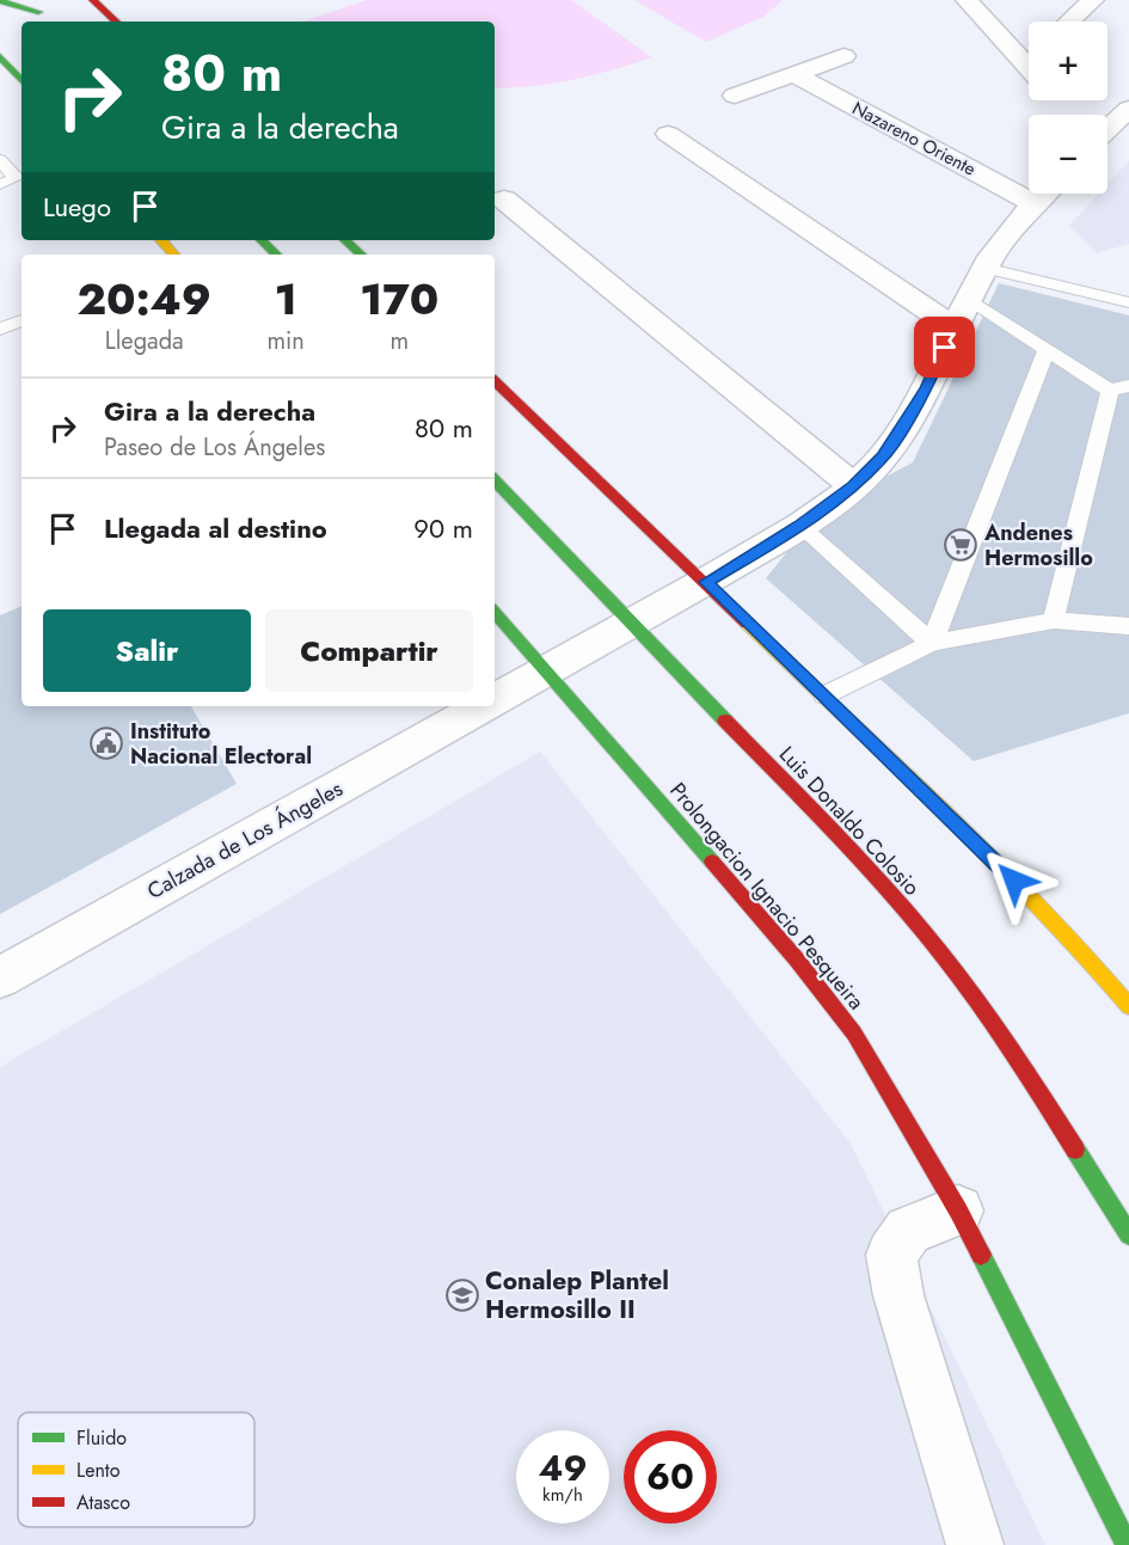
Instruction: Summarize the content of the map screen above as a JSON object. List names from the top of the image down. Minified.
{"streets":{"main road":["Luis Donaldo Colosio","Prolongacion Ignacio Pesqueira"],"street":["Nazareno Oriente","Calzada de Los Ángeles"]},"crossings":[["Nazareno Oriente","Calzada de Los Ángeles"],["Luis Donaldo Colosio","Calzada de Los Ángeles"],["Calzada de Los Ángeles","Prolongacion Ignacio Pesqueira"]],"places":{"supermarket":["Andenes Hermosillo"],"public building":["Instituto Nacional Electoral"],"school or university":["Conalep Plantel Hermosillo II"]},"legend":["Fluido","Lento","Atasco"],"page":{"map_buttons":["+","−"],"turn":["80 m","Gira a la derecha"],"then":"Luego","eta":["20:49","Llegada","1","min","170","m"],"list":[{"name":"Gira a la derecha","note":"Paseo de Los Ángeles","value":"80 m"},{"name":"Llegada al destino","value":"90 m"}],"buttons":["Salir","Compartir"],"speed":"49 km/h","limit":"60"}}
